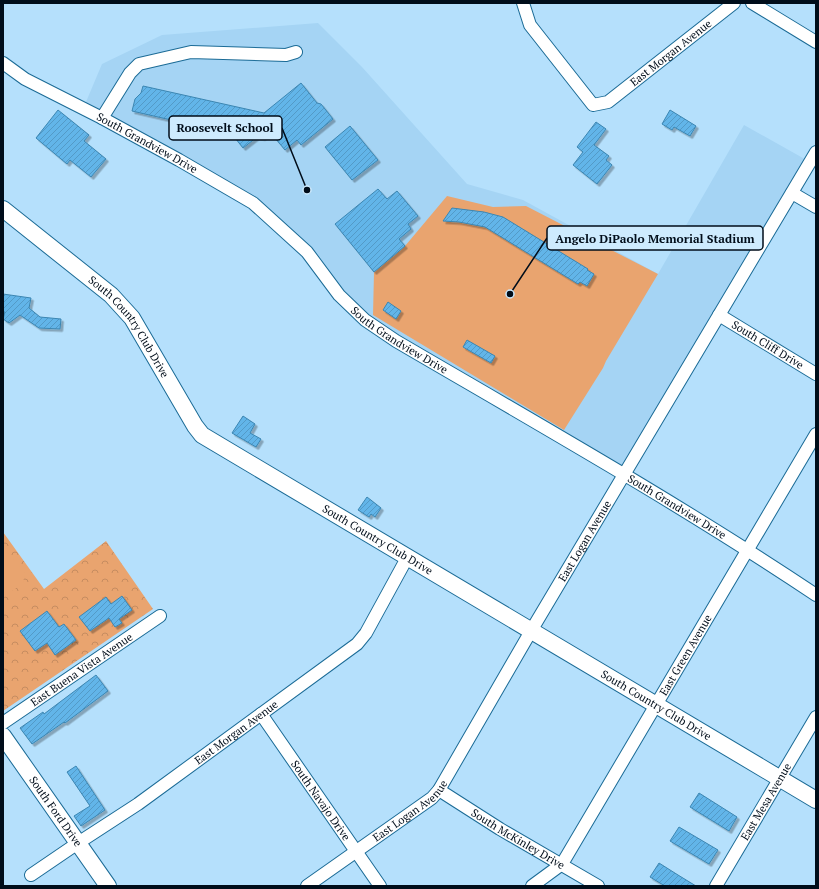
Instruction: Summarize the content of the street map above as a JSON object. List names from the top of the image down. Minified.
{"streets":{"main road":["South Country Club Drive","South Ford Drive"],"street":["East Morgan Avenue","South Grandview Drive","South Cliff Drive","East Logan Avenue","East Green Avenue","East Buena Vista Avenue","South Navajo Drive","East Mesa Avenue","South McKinley Drive"]},"crossings":[["East Morgan Avenue","South Country Club Drive"],["East Morgan Avenue","South Navajo Drive"],["East Morgan Avenue","South Ford Drive"],["South Grandview Drive","East Logan Avenue"],["South Grandview Drive","East Green Avenue"],["South Country Club Drive","East Logan Avenue"],["South Country Club Drive","East Green Avenue"],["South Country Club Drive","East Mesa Avenue"],["South Cliff Drive","East Logan Avenue"],["East Logan Avenue","South Navajo Drive"],["East Logan Avenue","South McKinley Drive"],["East Green Avenue","South McKinley Drive"]],"places":["Roosevelt School","Angelo DiPaolo Memorial Stadium"]}
